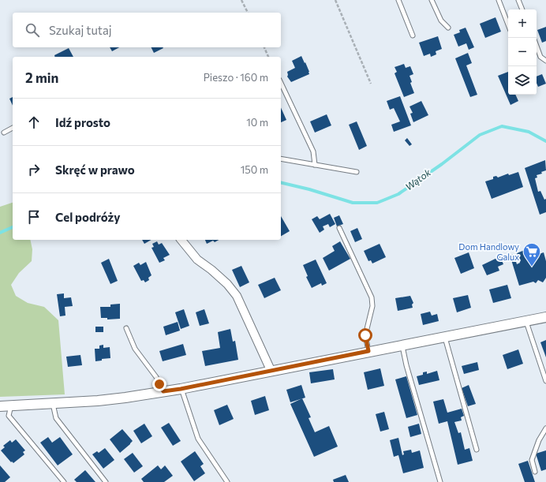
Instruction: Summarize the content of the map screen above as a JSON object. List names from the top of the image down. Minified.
{"water":["Wątok"],"places":{"supermarket":["Dom Handlowy Galux"]},"page":{"map_buttons":["+","−"],"search":"Szukaj tutaj","heading":["2 min","Pieszo · 160 m"],"list":[["Idź prosto","10 m"],["Skręć w prawo","150 m"],"Cel podróży"]}}
